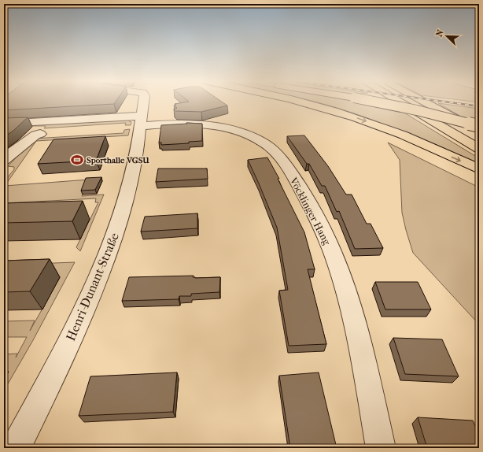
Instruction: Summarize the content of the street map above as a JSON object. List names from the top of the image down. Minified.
{"streets":{"street":["Vöcklinger Hang","Henri-Dunant-Straße"]},"crossings":[["Vöcklinger Hang","Henri-Dunant-Straße"]],"places":{"sports":["Sporthalle VGSU"]},"north":"top left"}
